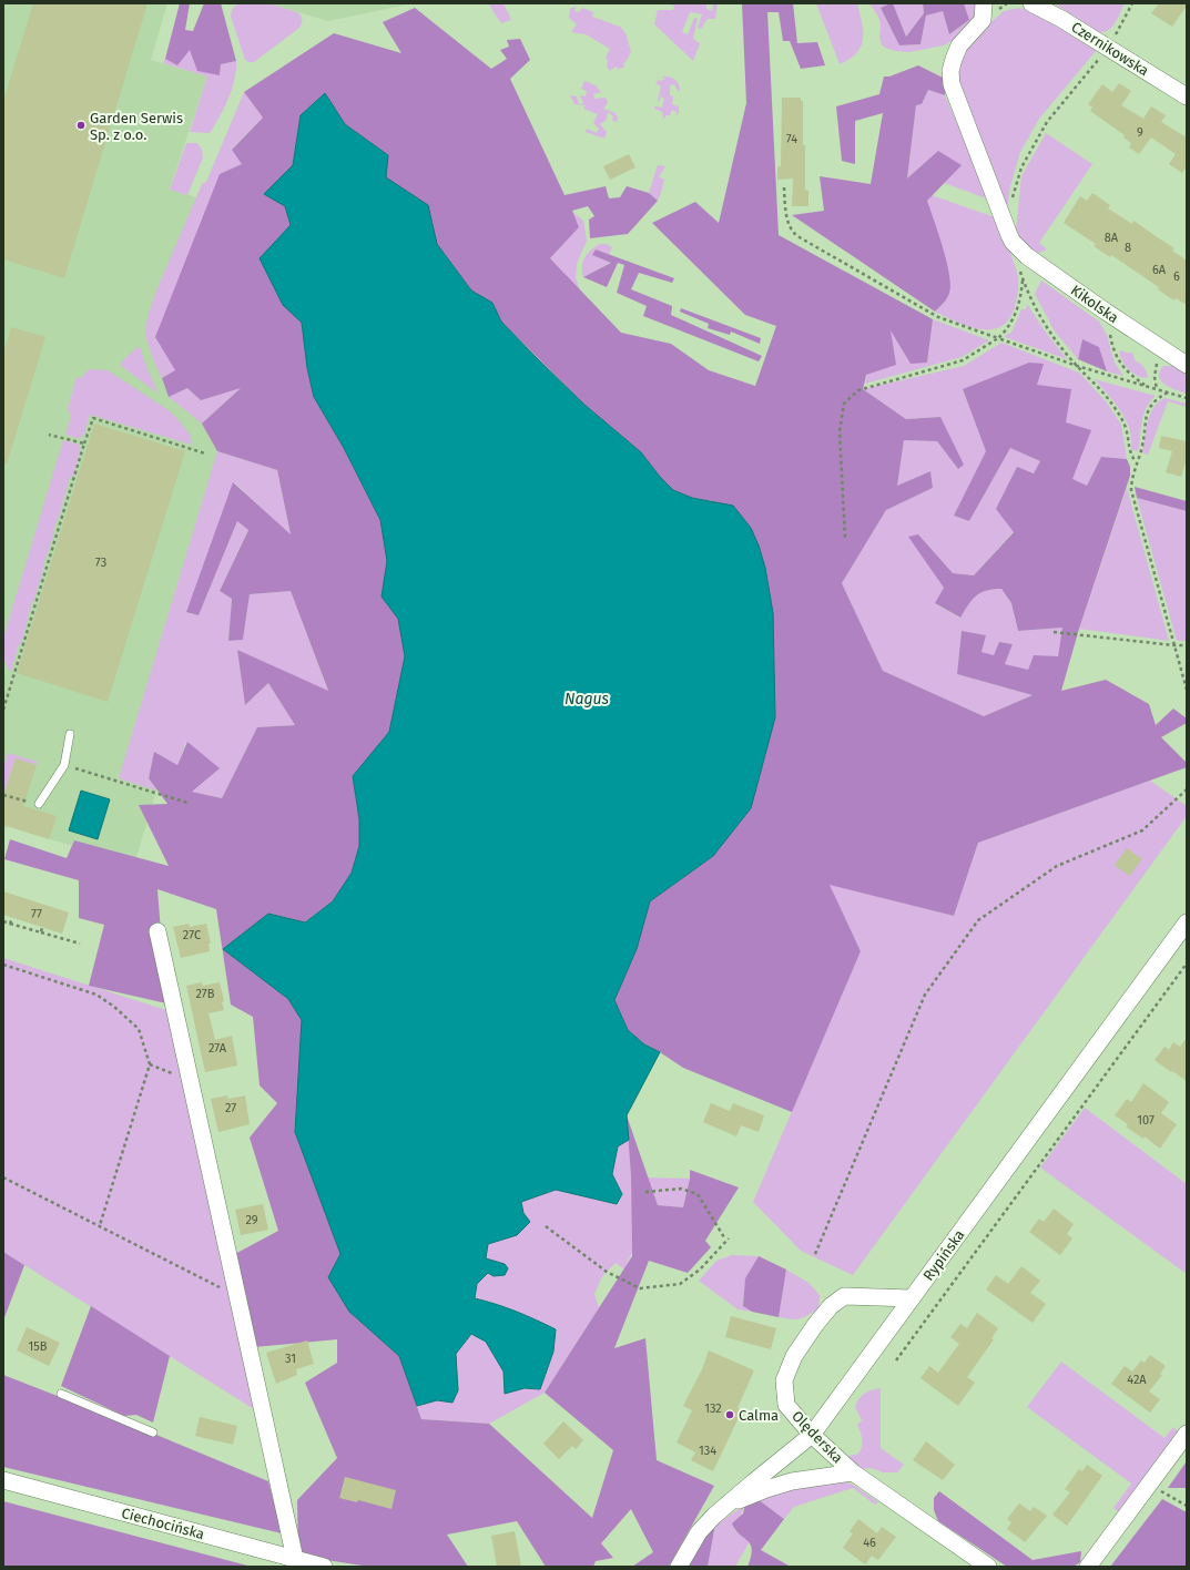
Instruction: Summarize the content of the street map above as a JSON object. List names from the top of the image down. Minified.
{"streets":{"street":["Czernikowska","Kikolska","Rypińska","Olęderska","Ciechocińska"]},"crossings":[["Rypińska","Olęderska"]],"water":["Nagus"],"places":["Garden Serwis Sp. z o.o.","Calma"],"house_numbers":["9","74","8A","8","6A","6","73","77","27C","27B","27A","27","107","29","15B","31","42A","132","134","46"]}
